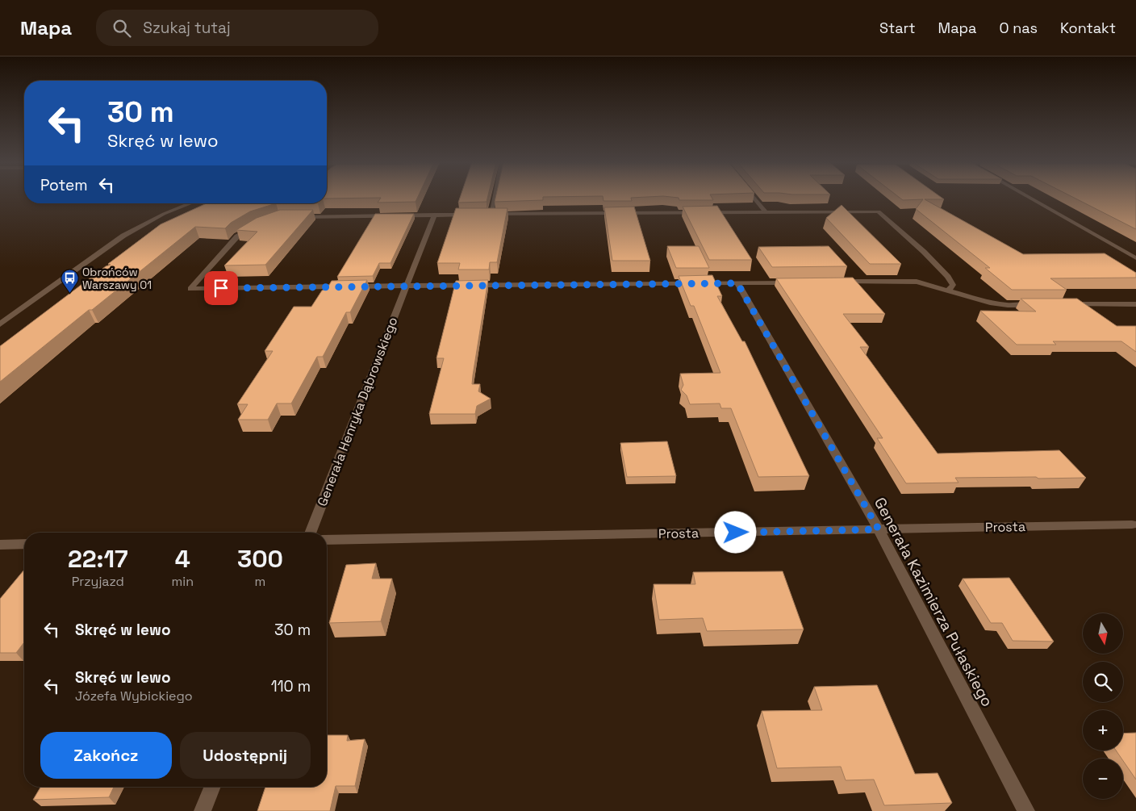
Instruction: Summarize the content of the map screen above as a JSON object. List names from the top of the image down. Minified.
{"streets":{"street":["Generała Henryka Dąbrowskiego","Prosta","Generała Kazimierza Pułaskiego"]},"crossings":[["Prosta","Generała Kazimierza Pułaskiego"]],"places":{"bus stop":["Obrońców Warszawy 01"]},"north":"bottom","page":{"header":"Mapa","search":"Szukaj tutaj","nav":["Start","Mapa","O nas","Kontakt"],"turn":["30 m","Skręć w lewo"],"then":"Potem","eta":["22:17","Przyjazd","4","min","300","m"],"list":[{"name":"Skręć w lewo","value":"30 m"},{"name":"Skręć w lewo","note":"Józefa Wybickiego","value":"110 m"}],"map_buttons":["+","−"],"buttons":["Zakończ","Udostępnij"]}}
